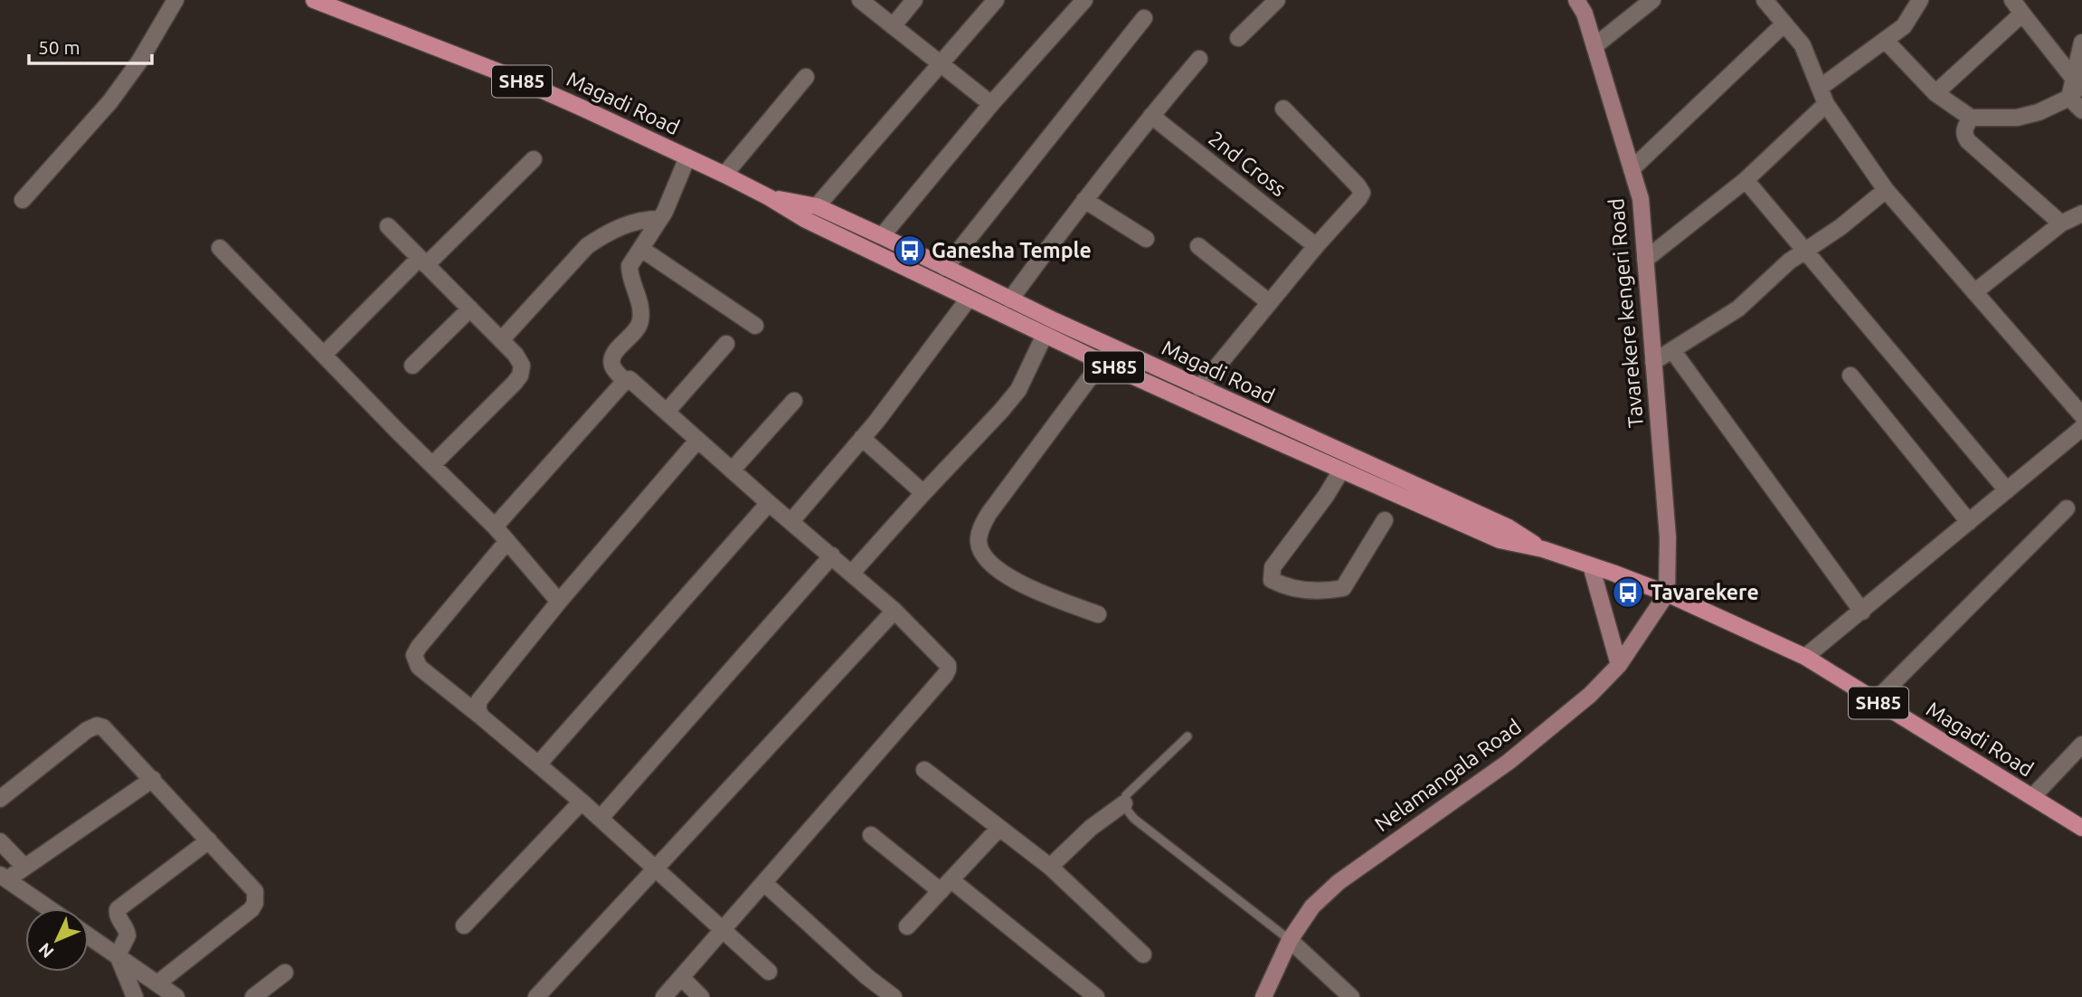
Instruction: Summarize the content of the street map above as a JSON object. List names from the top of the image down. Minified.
{"streets":{"main road":["SH85","Magadi Road","Tavarekere kengeri Road","Nelamangala Road"],"street":["2nd Cross"]},"crossings":[["Magadi Road","Tavarekere kengeri Road"],["Magadi Road","Nelamangala Road"],["Tavarekere kengeri Road","Nelamangala Road"]],"places":{"bus stop":["Ganesha Temple","Tavarekere"]},"scale_bar":"50 m","north":"bottom left"}
